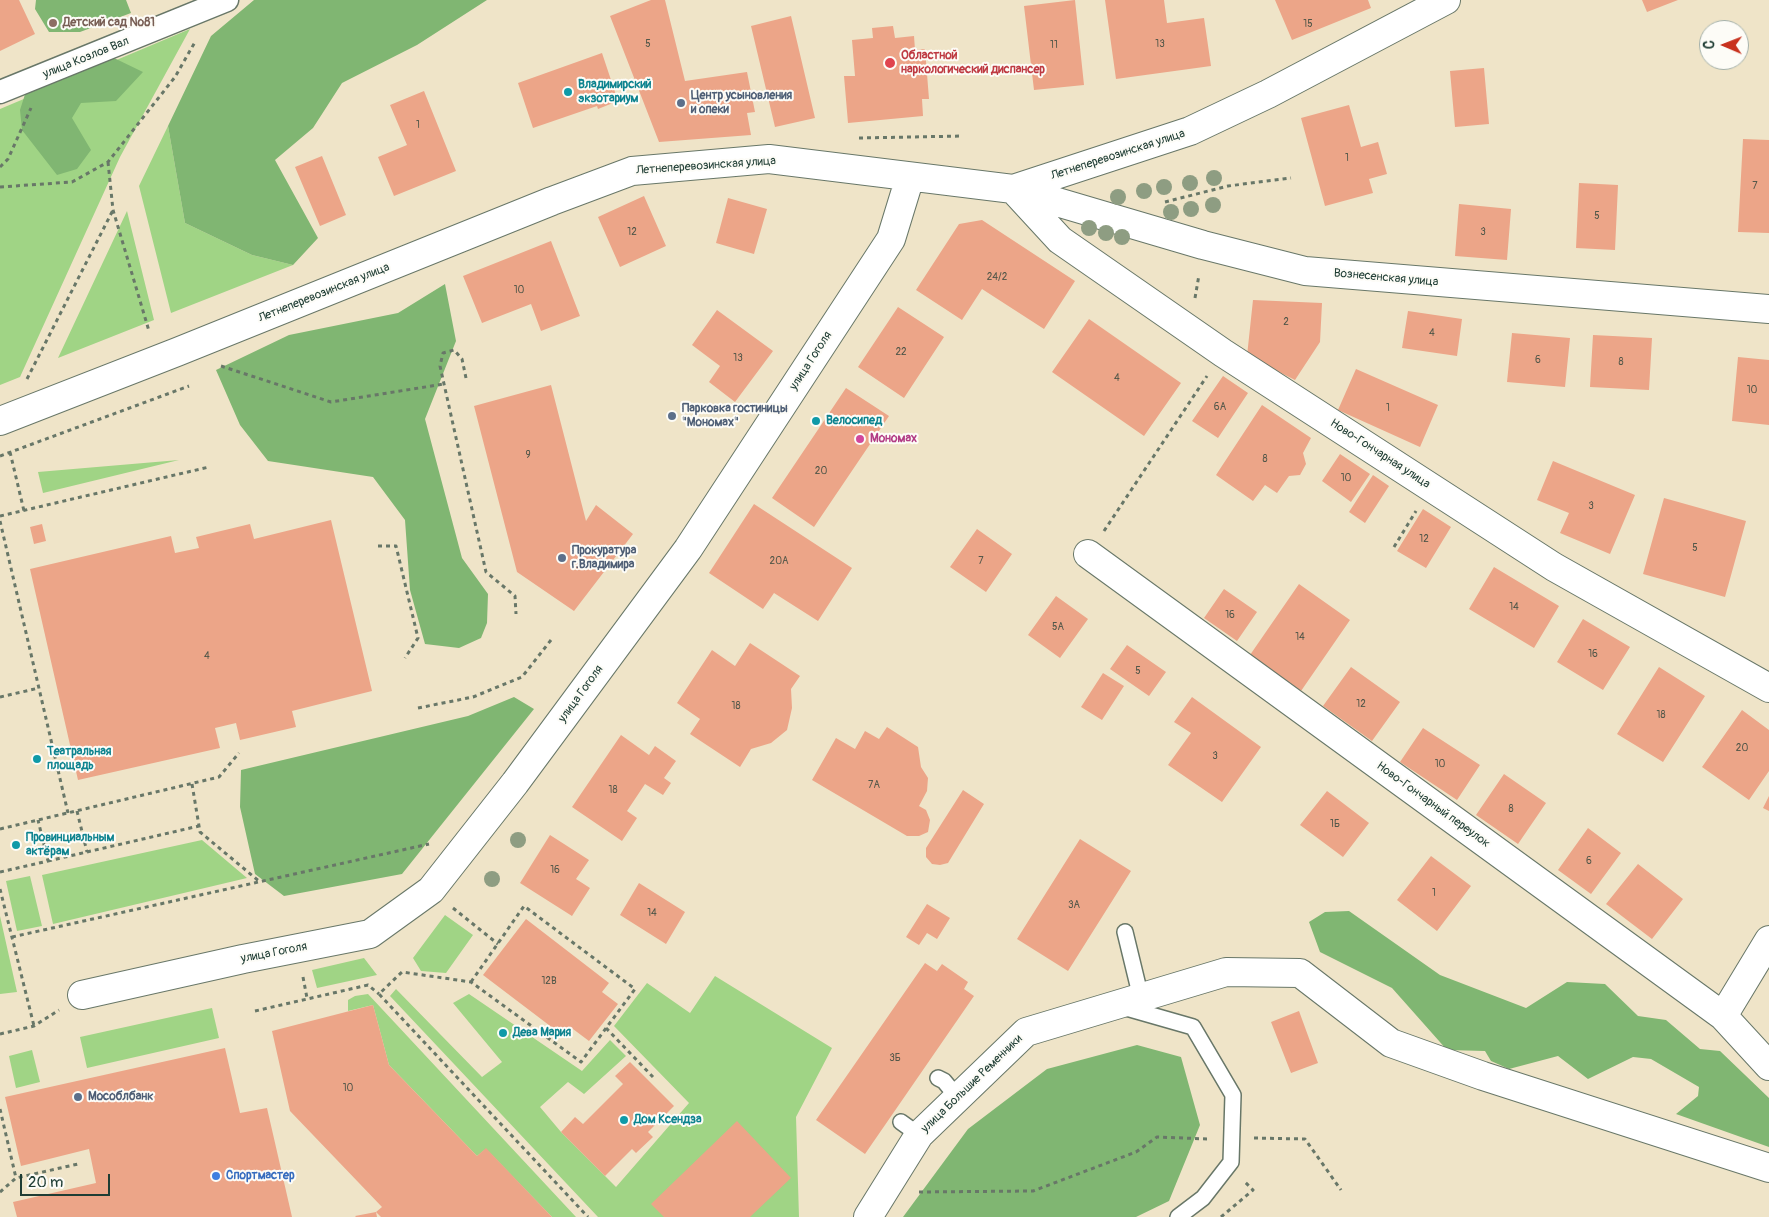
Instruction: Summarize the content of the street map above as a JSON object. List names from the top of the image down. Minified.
{"streets":{"street":["улица Козлов Вал","Летнеперевозинская улица","Вознесенская улица","улица Гоголя","Ново-Гончарная улица","Ново-Гончарный переулок","улица Большие Ременники"]},"crossings":[["Летнеперевозинская улица","Вознесенская улица"],["Летнеперевозинская улица","улица Гоголя"],["Летнеперевозинская улица","Ново-Гончарная улица"],["Вознесенская улица","Ново-Гончарная улица"]],"places":["Детский сад №81","Областной наркологический диспансер","Владимирский экзотариум","Центр усыновления и опеки","Парковка гостиницы \"Мономах\"","Велосипед","Мономах","Прокуратура г.Владимира","Театральная площадь","Провинциальным актёрам","Дева Мария","Мособлбанк","Дом Ксендза","Спортмастер"],"house_numbers":["15","5","13","11","1","1","7","5","12","3","24/2","10","2","4","22","13","6","8","4","10","6А","1","9","8","20","10","3","12","5","20А","7","14","16","5А","14","16","4","5","12","18","18","20","3","10","7А","18","8","1Б","6","16","1","3А","14","12В","3Б","10"],"scale_bar":"20 m","north":"left"}
